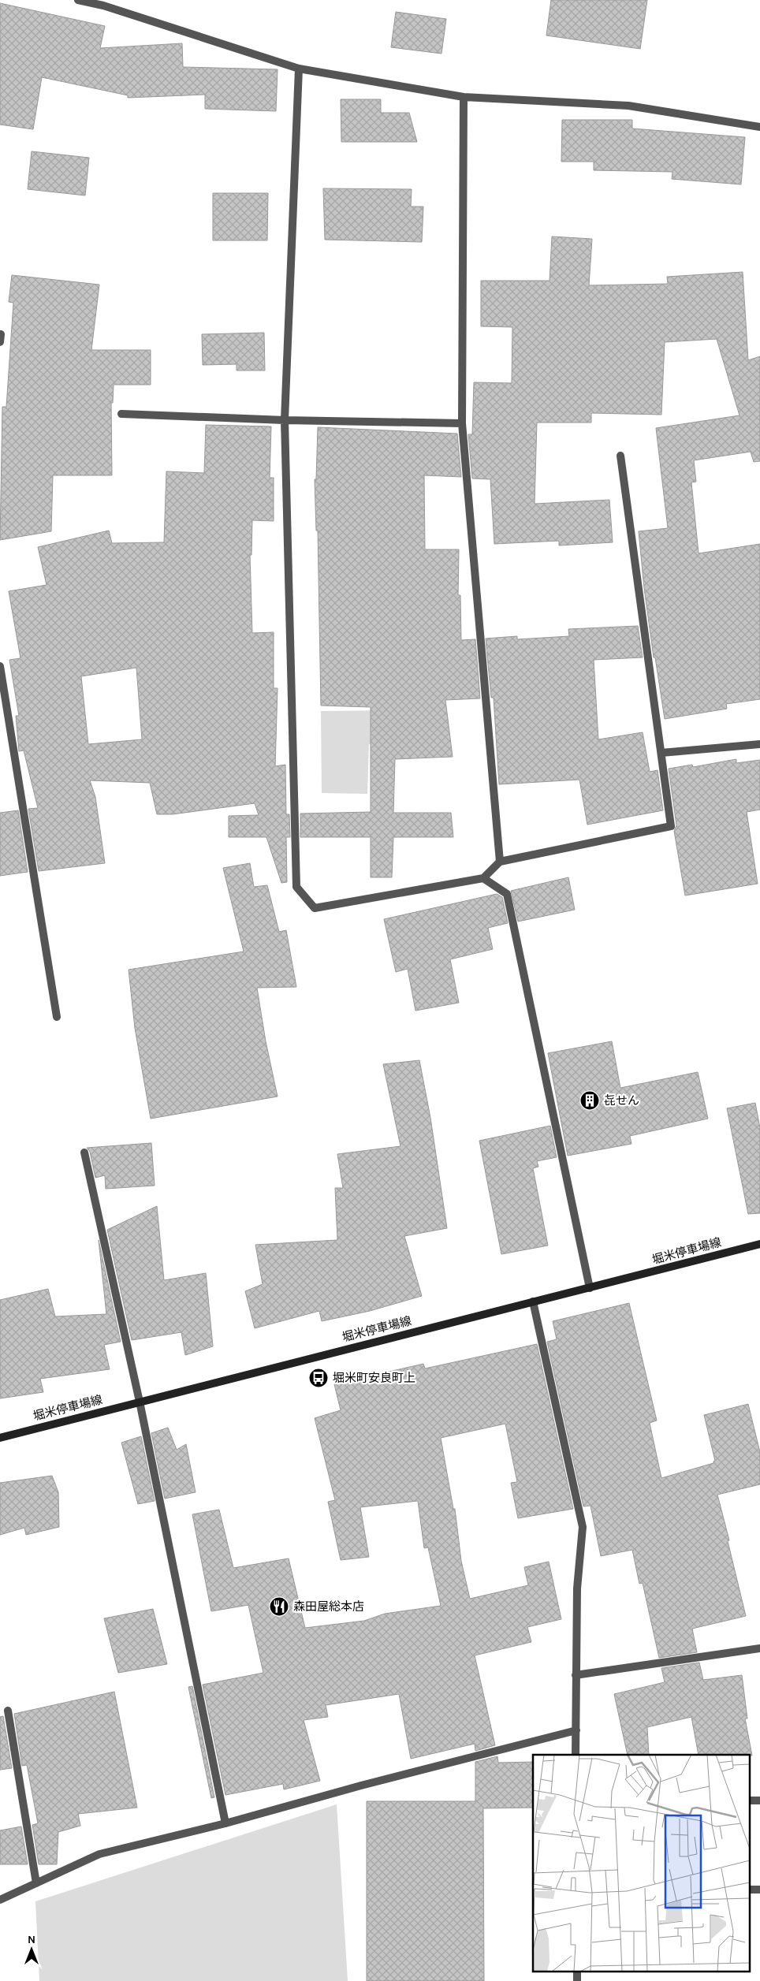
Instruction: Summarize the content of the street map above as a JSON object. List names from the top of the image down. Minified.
{"streets":{"main road":["堀米停車場線"]},"places":{"building":["㐂せん"],"bus stop":["堀米町安良町上"],"restaurant":["森田屋総本店"]},"north":"top"}
